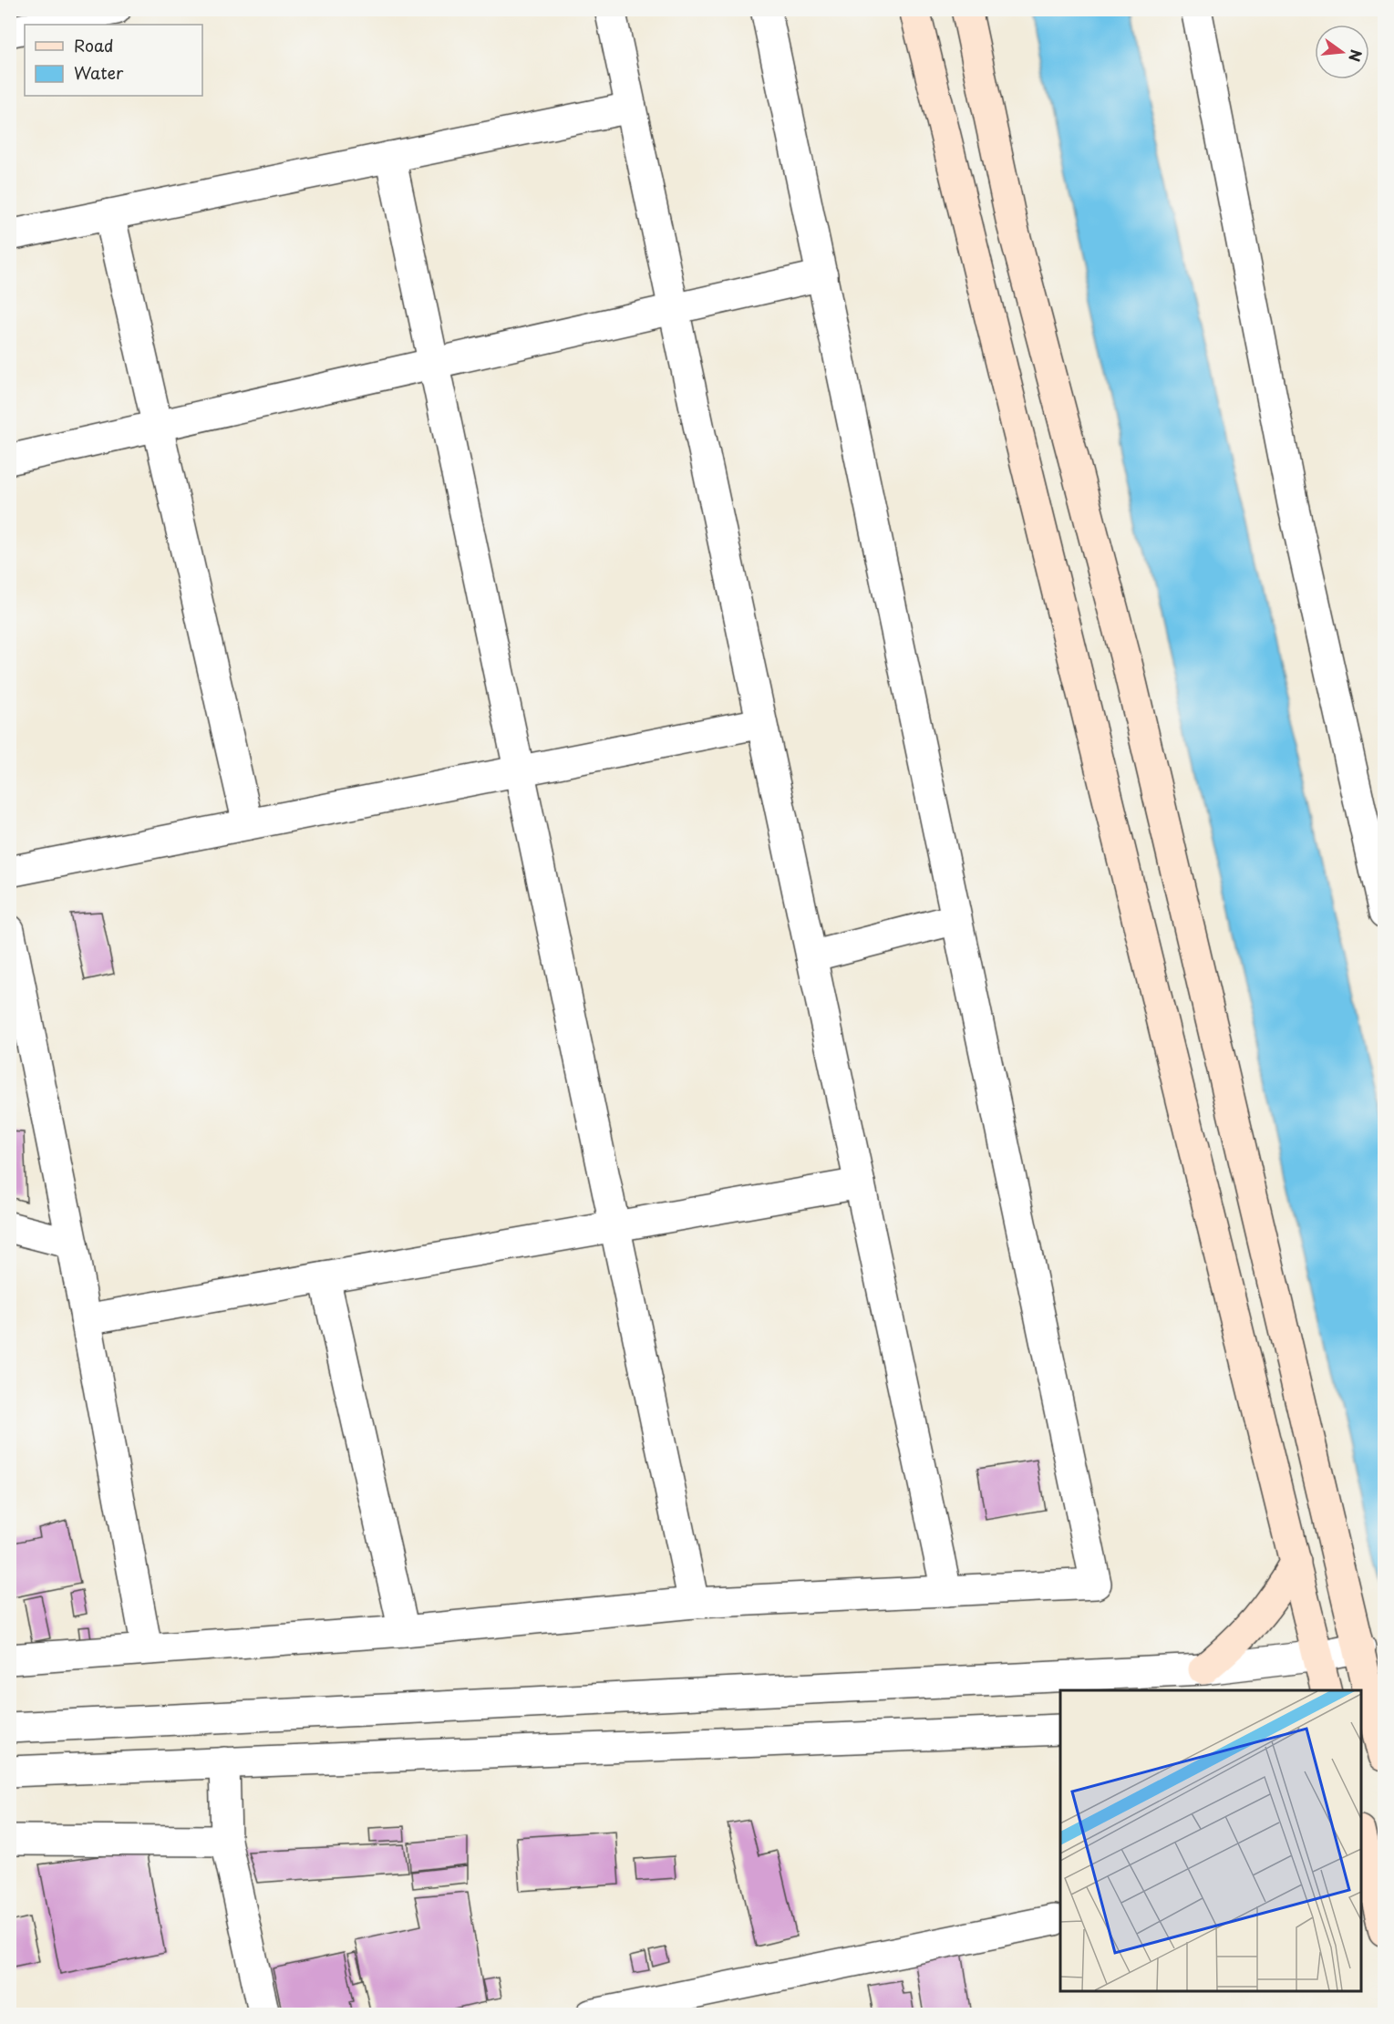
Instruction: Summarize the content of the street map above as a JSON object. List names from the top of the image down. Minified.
{"legend":["Road","Water"],"north":"right"}
